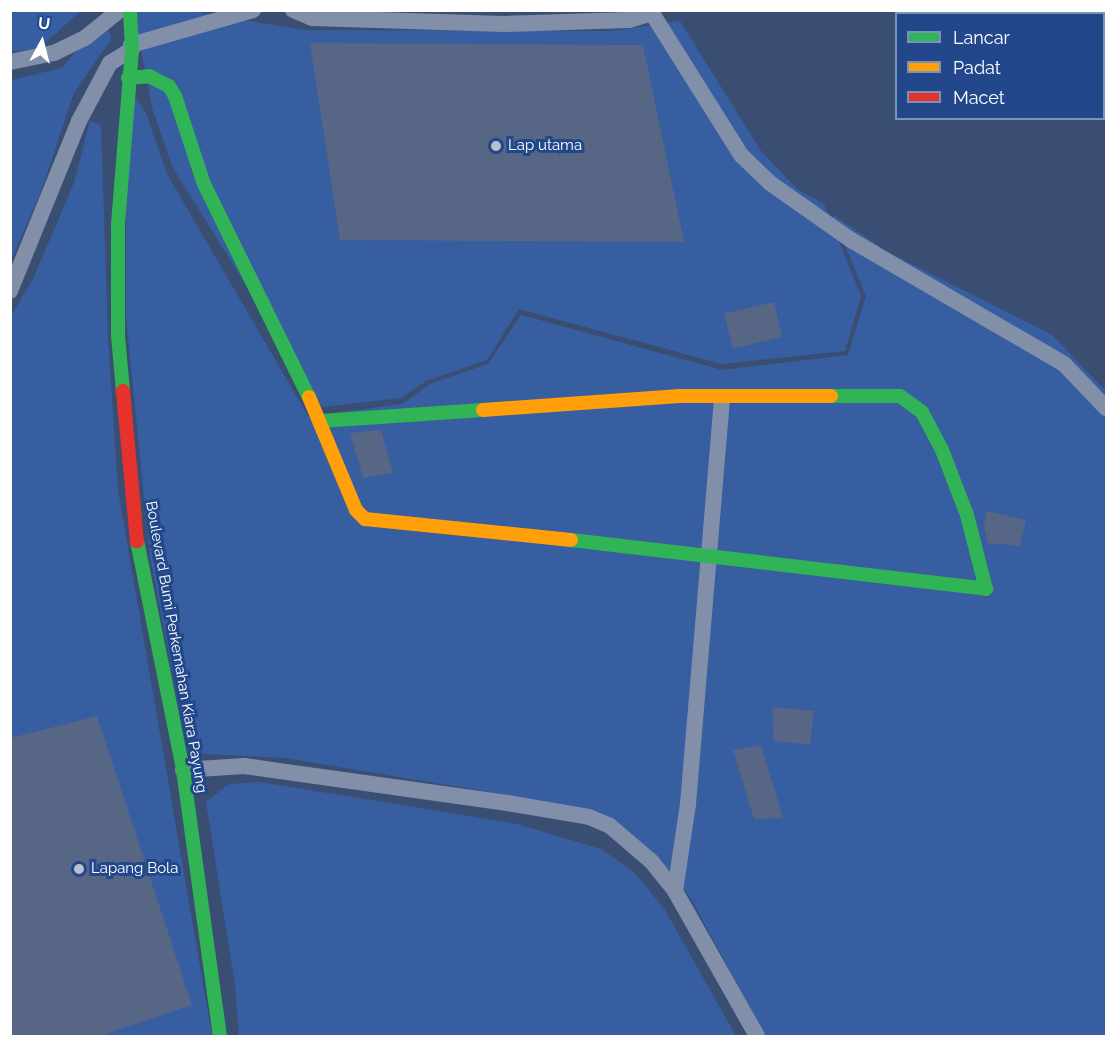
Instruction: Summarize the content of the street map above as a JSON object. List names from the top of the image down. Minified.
{"streets":{"street":["Boulevard Bumi Perkemahan Kiara Payung"]},"places":["Lap utama","Lapang Bola"],"legend":["Lancar","Padat","Macet"],"north":"top"}
